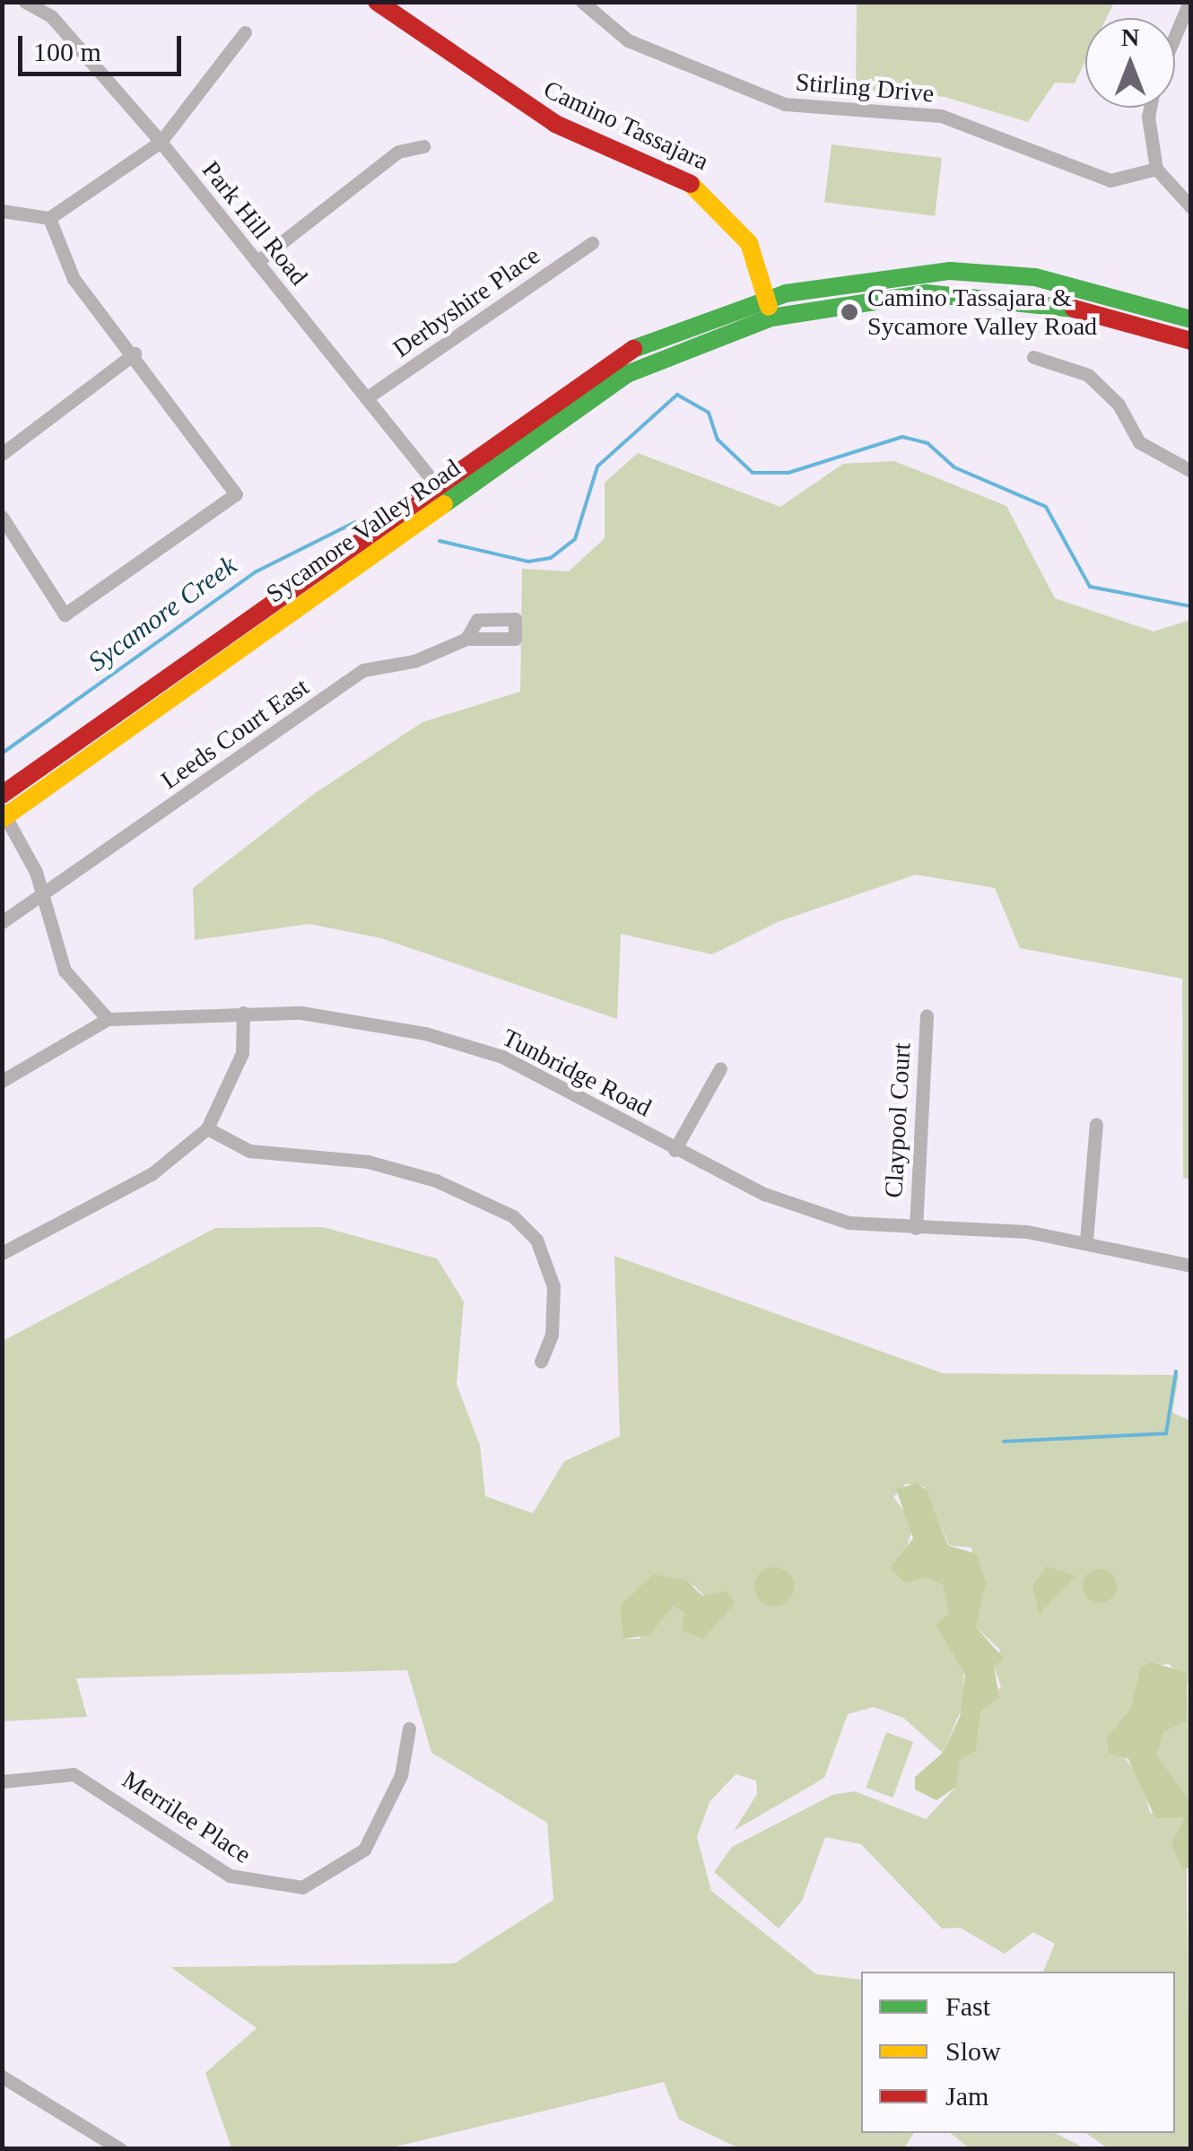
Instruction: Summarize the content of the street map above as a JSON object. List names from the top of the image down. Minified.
{"streets":{"main road":["Camino Tassajara","Sycamore Valley Road"],"street":["Stirling Drive","Park Hill Road","Derbyshire Place","Leeds Court East","Tunbridge Road","Claypool Court","Merrilee Place"]},"crossings":[["Camino Tassajara","Sycamore Valley Road"],["Park Hill Road","Derbyshire Place"],["Park Hill Road","Sycamore Valley Road"],["Tunbridge Road","Claypool Court"]],"water":["Sycamore Creek"],"places":["Camino Tassajara & Sycamore Valley Road"],"legend":["Fast","Slow","Jam"],"scale_bar":"100 m","north":"top"}
